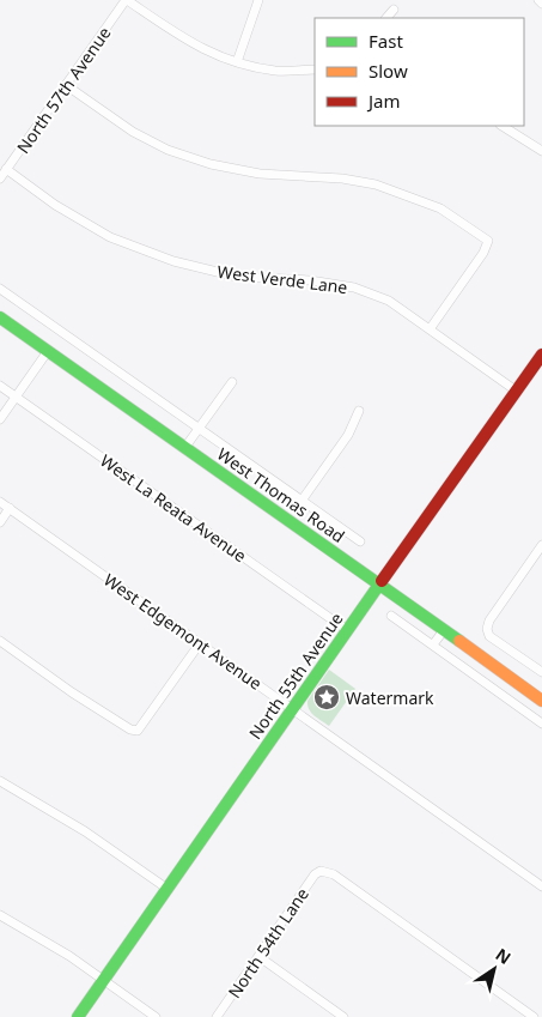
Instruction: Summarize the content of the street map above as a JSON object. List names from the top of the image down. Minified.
{"streets":{"street":["North 57th Avenue","West Verde Lane","West Thomas Road","West La Reata Avenue","West Edgemont Avenue","North 55th Avenue","North 54th Lane"]},"crossings":[["North 57th Avenue","West Verde Lane"],["West Verde Lane","North 55th Avenue"],["West Thomas Road","North 55th Avenue"],["West La Reata Avenue","North 55th Avenue"],["West Edgemont Avenue","North 55th Avenue"]],"places":{"place":["Watermark"]},"legend":["Fast","Slow","Jam"],"north":"top right"}
